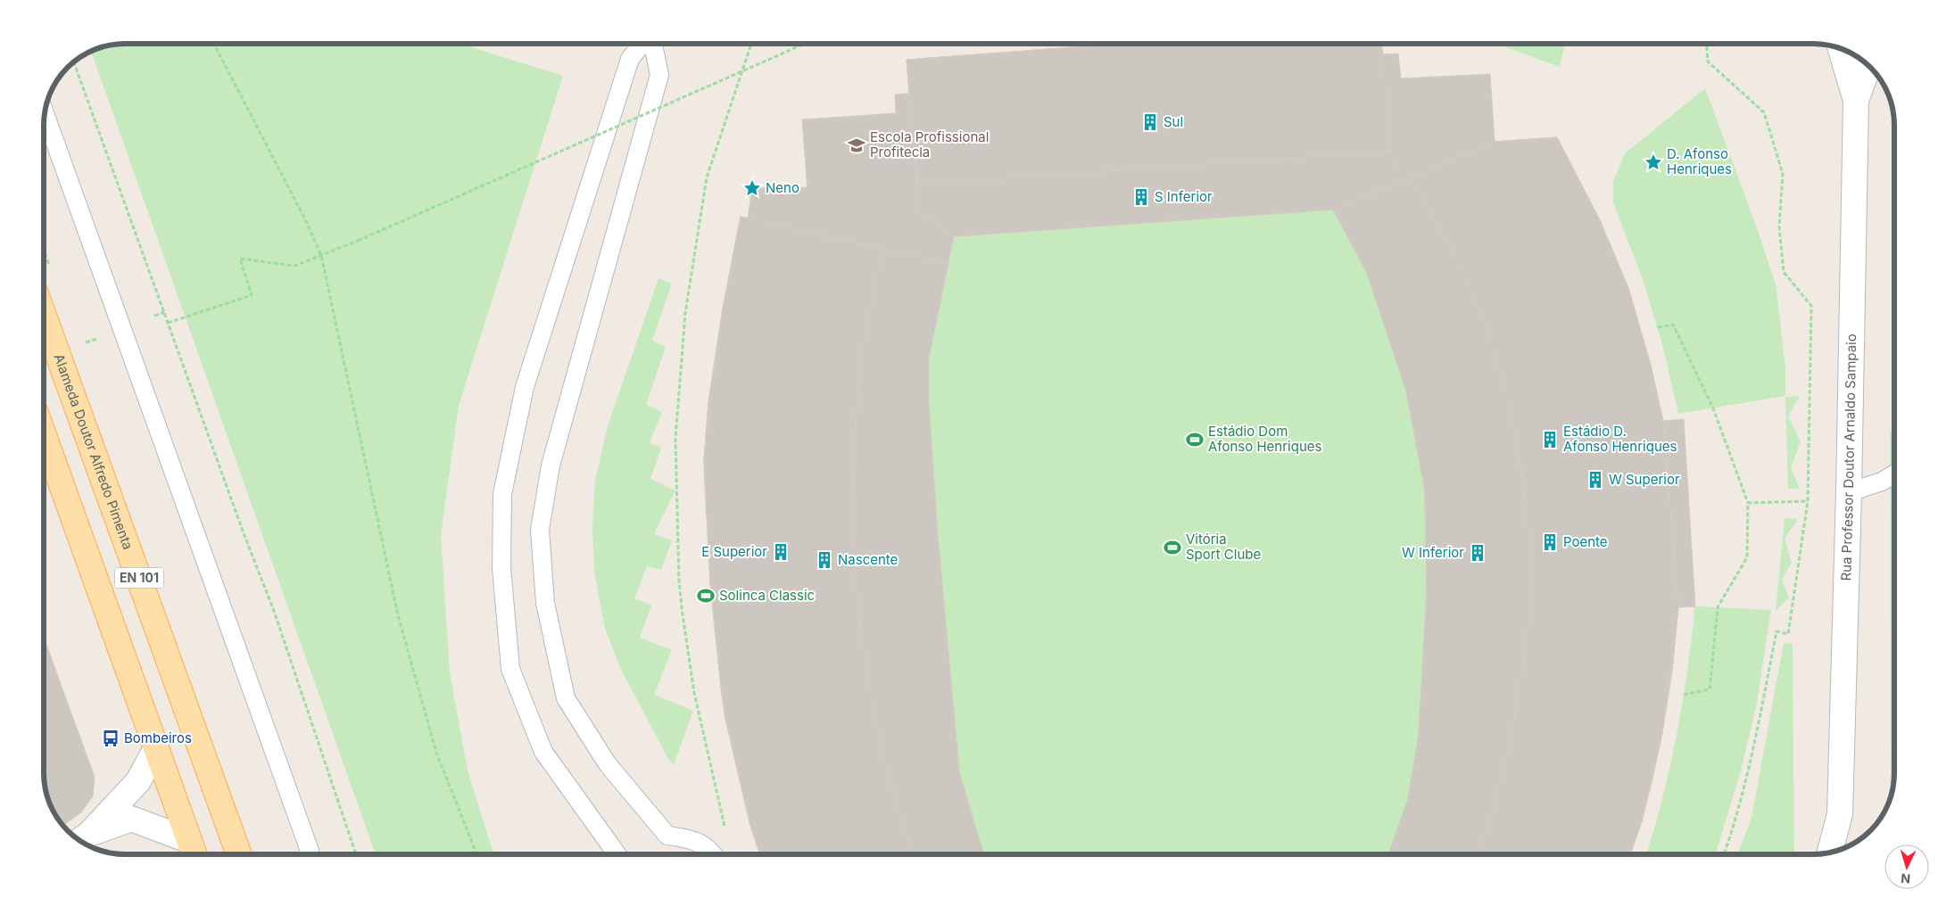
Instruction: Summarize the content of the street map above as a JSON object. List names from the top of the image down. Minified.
{"streets":{"main road":["Alameda Doutor Alfredo Pimenta","EN 101"],"street":["Rua Professor Doutor Arnaldo Sampaio"]},"places":{"building":["Sul","S Inferior","Estádio D. Afonso Henriques","W Superior","Poente","E Superior","W Inferior","Nascente"],"school or university":["Escola Profissional Profitecla"],"place":["D. Afonso Henriques","Neno"],"sports":["Estádio Dom Afonso Henriques","Vitória Sport Clube","Solinca Classic"],"bus stop":["Bombeiros"]},"north":"bottom"}
